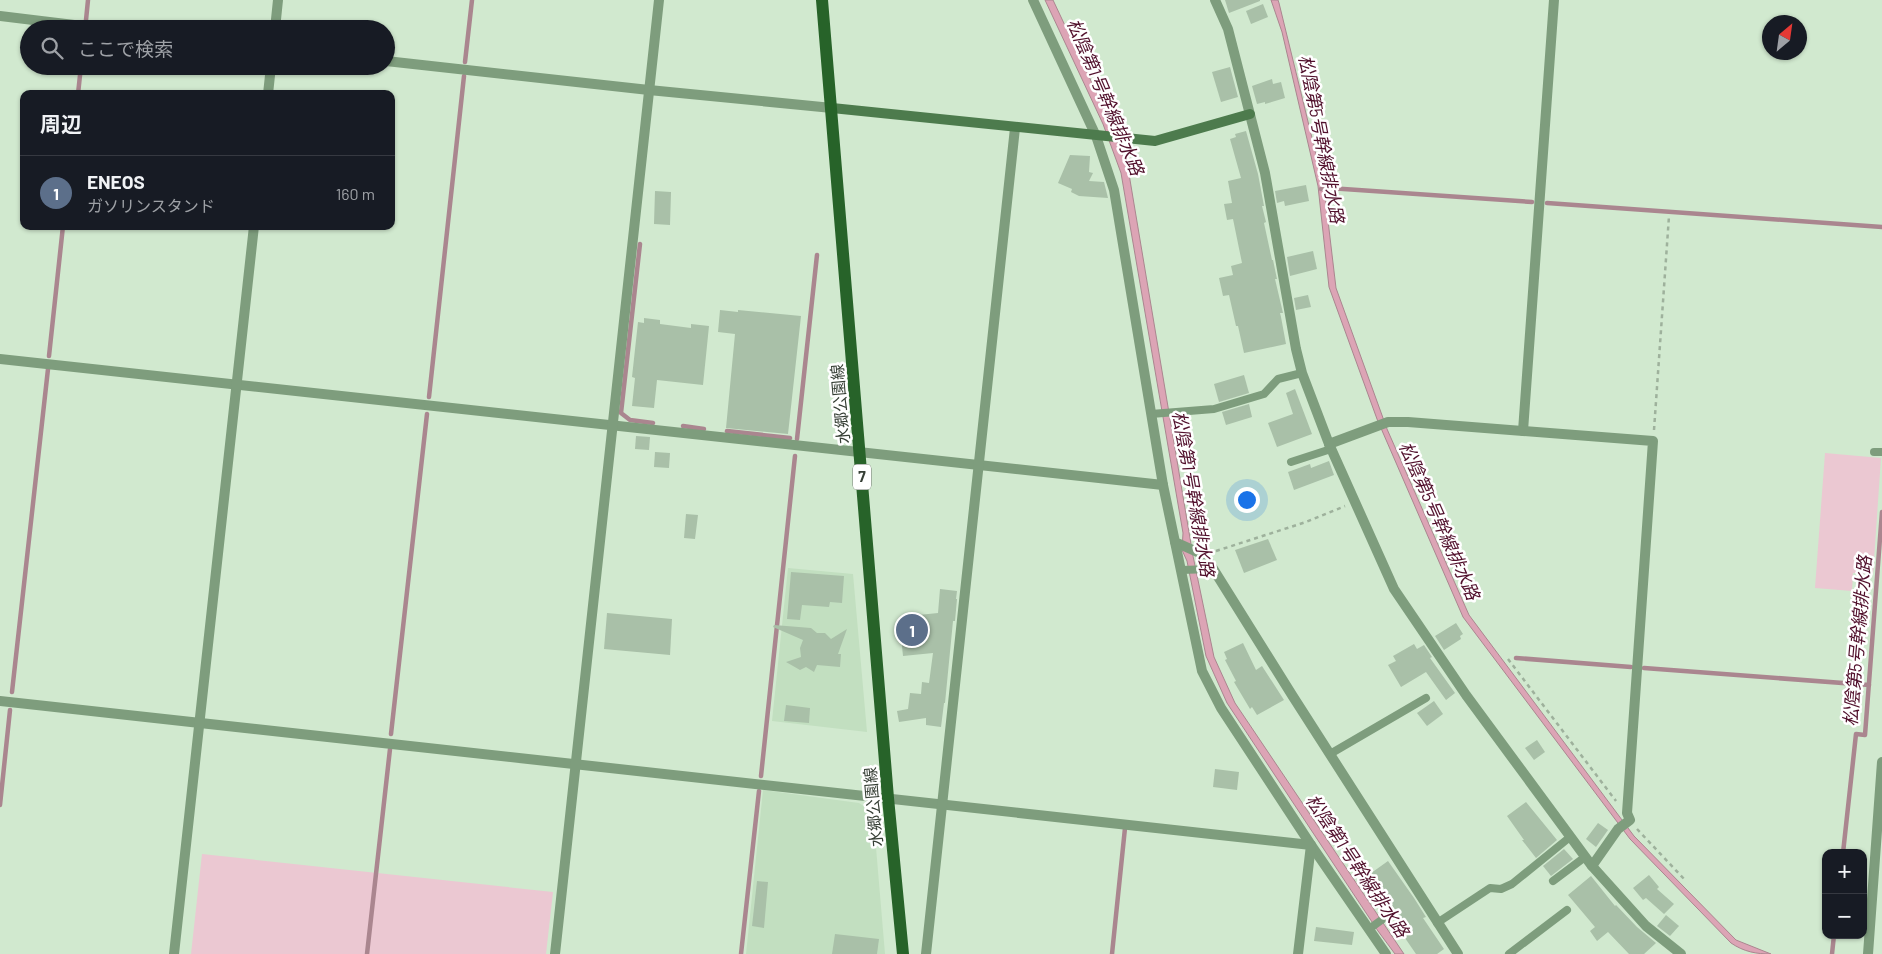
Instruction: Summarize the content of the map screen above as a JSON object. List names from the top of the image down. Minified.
{"streets":{"main road":["水郷公園線","7"]},"water":["松陰第1号幹線排水路","松陰第5号幹線排水路"],"north":"top right","page":{"search":"ここで検索","heading":"周辺","list":[{"mark":"1","name":"ENEOS","note":"ガソリンスタンド","value":"160 m"}],"pins":"1","map_buttons":["+","−"]}}
